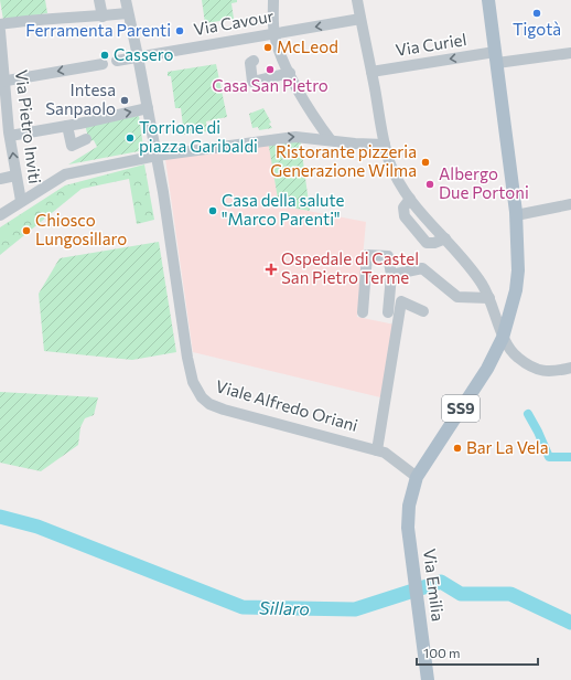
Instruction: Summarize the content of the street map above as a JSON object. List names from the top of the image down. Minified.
{"streets":{"main road":["SS9","Via Emilia"],"street":["Via Cavour","Via Curiel","Via Pietro Inviti","Viale Alfredo Oriani"]},"crossings":[["Via Cavour","Viale Alfredo Oriani"],["Via Curiel","SS9"],["Viale Alfredo Oriani","SS9"],["Viale Alfredo Oriani","Via Emilia"],["SS9","Via Emilia"]],"one_way":["Via Cavour","Via Curiel"],"water":["Sillaro"],"places":{"other":["Tigotà","Ferramenta Parenti","McLeod","Cassero","Casa San Pietro","Intesa Sanpaolo","Torrione di piazza Garibaldi","Ristorante pizzeria Generazione Wilma","Albergo Due Portoni","Casa della salute \"Marco Parenti\"","Chiosco Lungosillaro","Bar La Vela"],"health":["Ospedale di Castel San Pietro Terme"]},"scale_bar":"100 m"}
